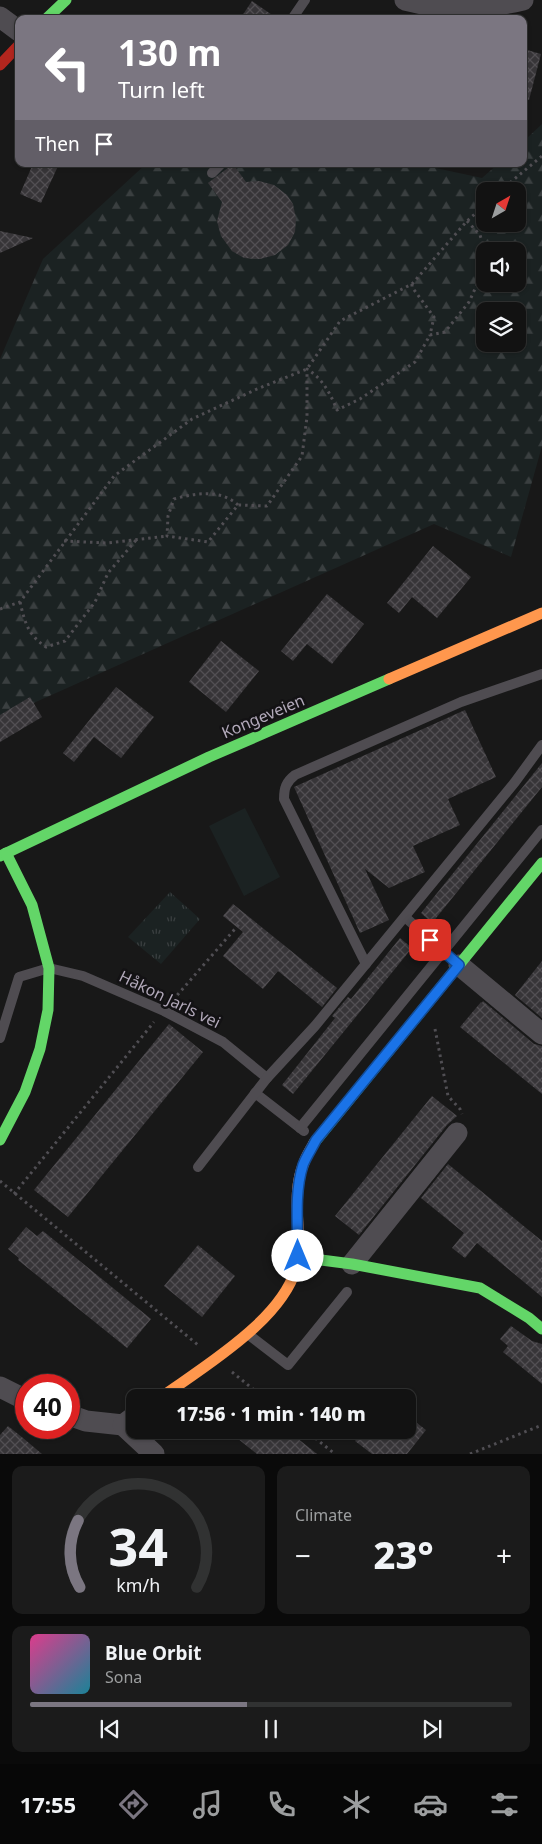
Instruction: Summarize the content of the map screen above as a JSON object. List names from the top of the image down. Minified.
{"streets":{"street":["Kongeveien"],"lane":["Håkon Jarls vei"]},"north":"top right","page":{"turn":["130 m","Turn left"],"then":"Then","limit":"40","trip":"17:56 · 1 min · 140 m","tile":"Climate","heat":["−","23°","+"],"song":["Blue Orbit","Sona"],"tabs":"17:55","gauge":["34","km/h"]}}
